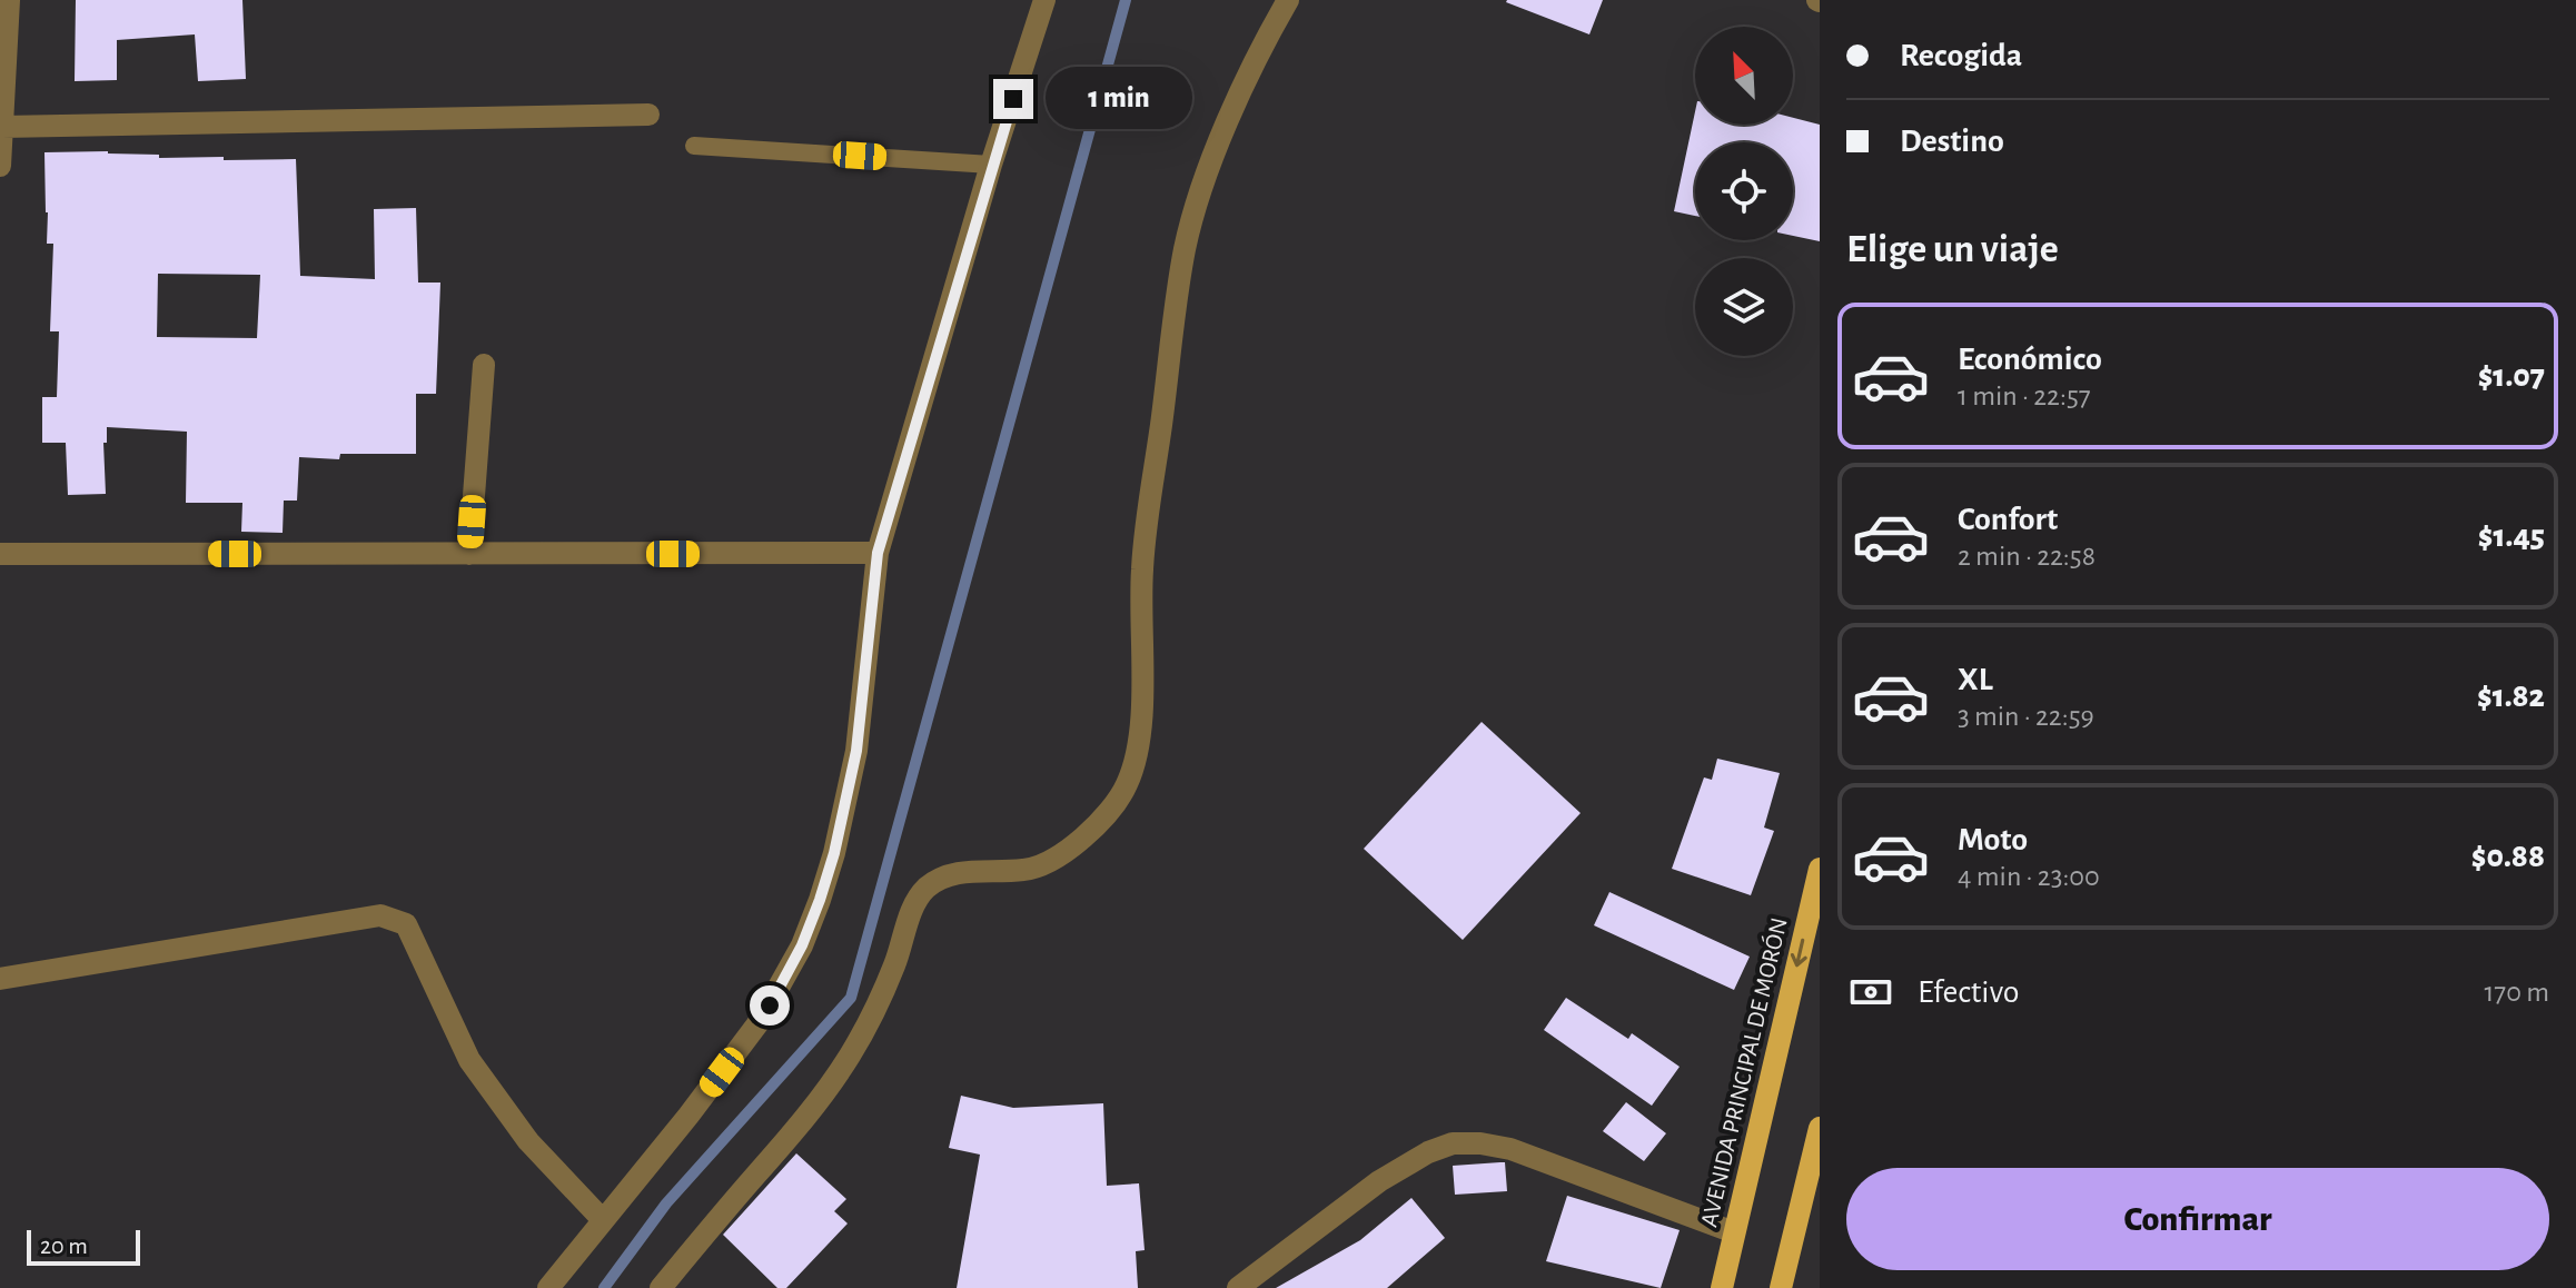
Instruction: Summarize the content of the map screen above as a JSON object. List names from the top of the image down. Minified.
{"streets":{"main road":["AVENIDA PRINCIPAL DE MORÓN"]},"scale_bar":"20 m","north":"top left","page":{"banner":["Recogida","Destino"],"bubble":"1 min","heading":"Elige un viaje","list":[{"name":"Económico","note":"1 min · 22:57","value":"$1.07"},{"name":"Confort","note":"2 min · 22:58","value":"$1.45"},{"name":"XL","note":"3 min · 22:59","value":"$1.82"},{"name":"Moto","note":"4 min · 23:00","value":"$0.88"}],"pay":["Efectivo","170 m"],"buttons":"Confirmar","scale":"20 m"}}
